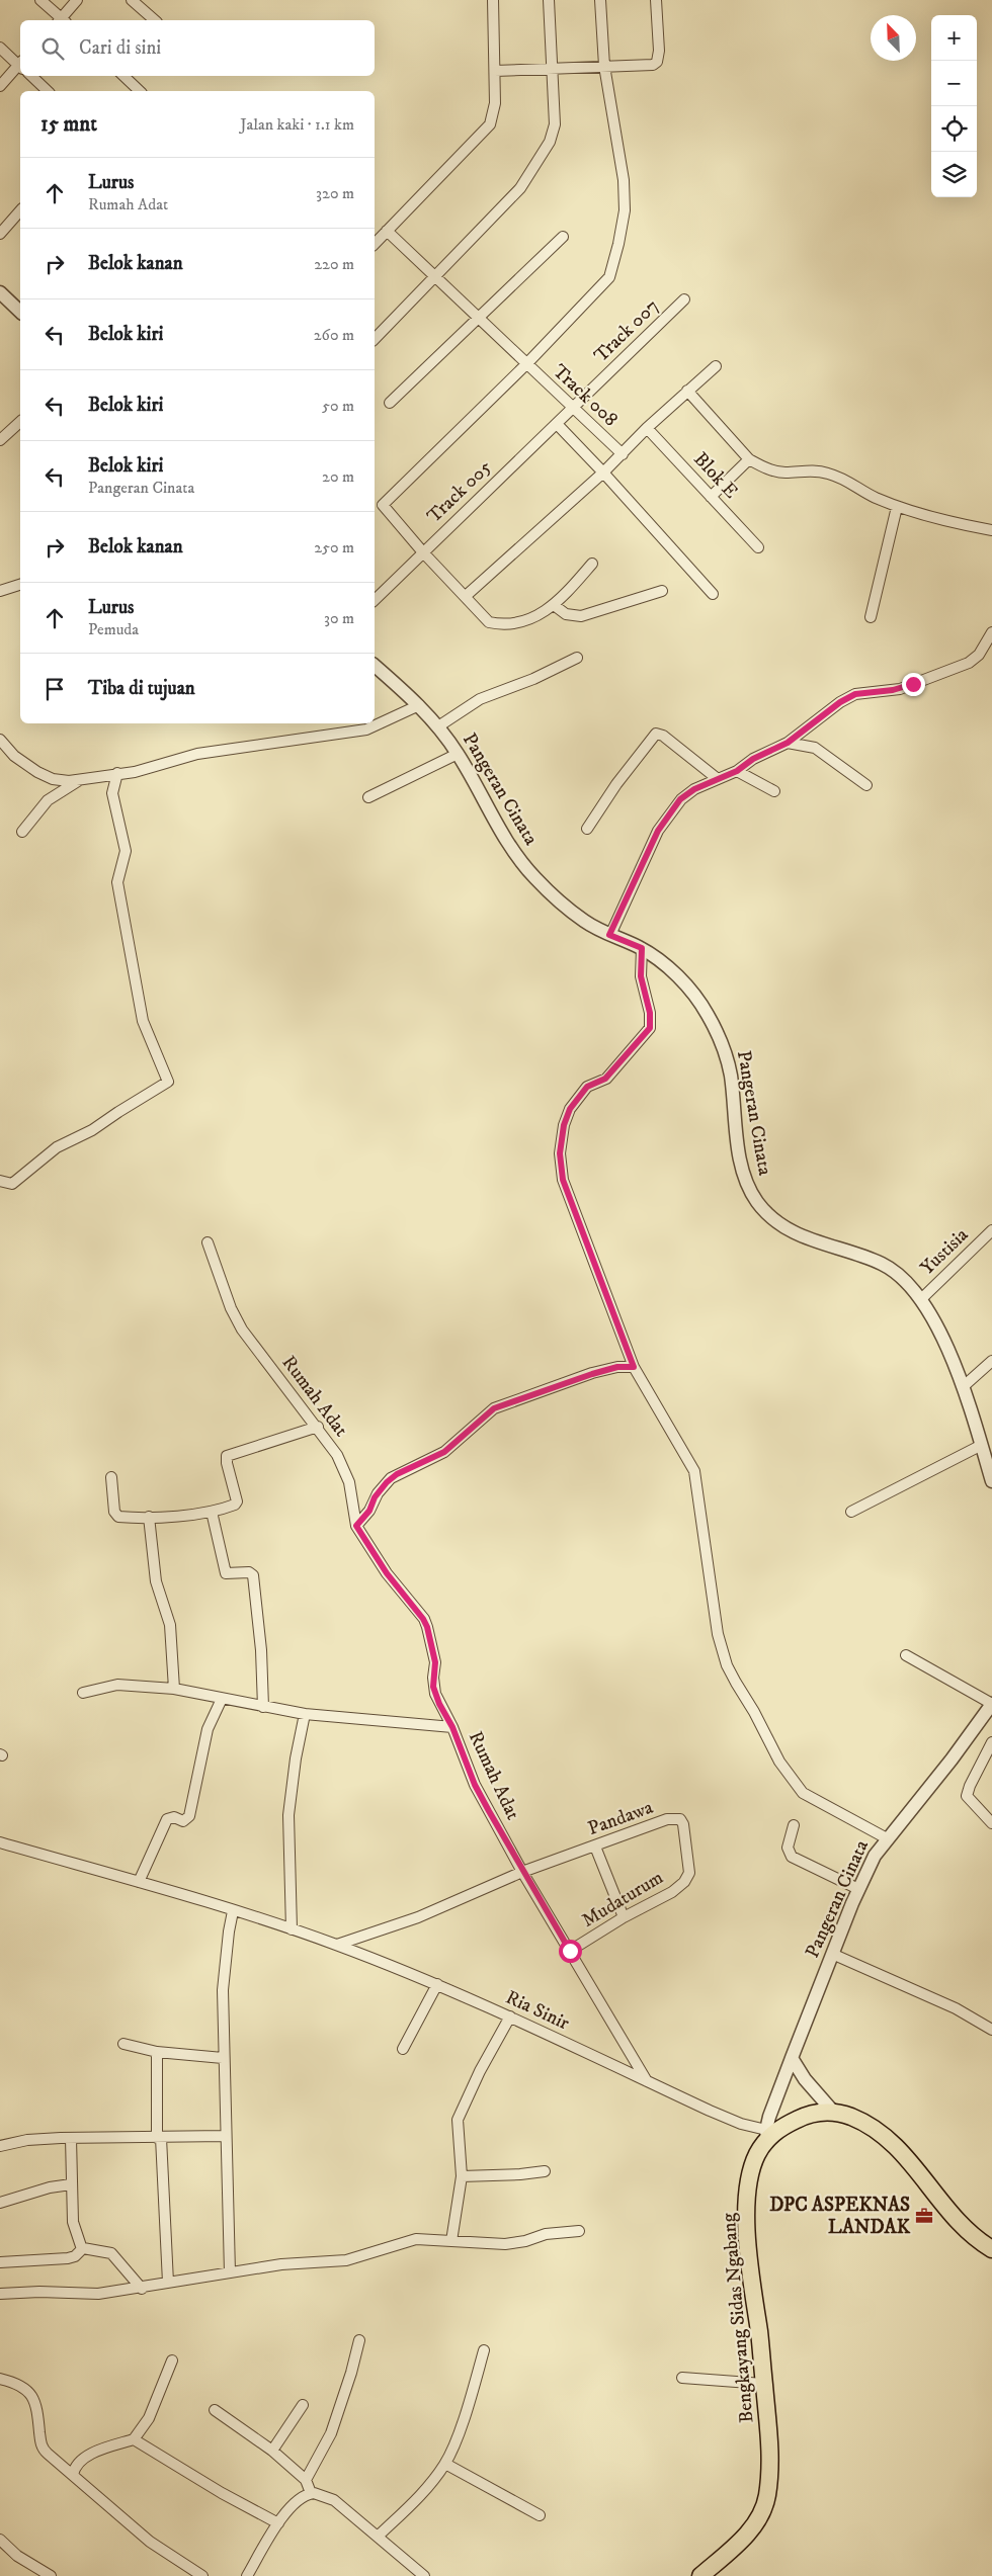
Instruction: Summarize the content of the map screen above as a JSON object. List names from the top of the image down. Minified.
{"streets":{"highway":["Bengkayang Sidas Ngabang"],"street":["Track 007","Track 008","Blok E","Track 005","Pangeran Cinata","Yustisia","Rumah Adat","Pandawa","Mudaturum","Ria Sinir"]},"crossings":[["Track 007","Track 008"],["Track 007","Track 005"],["Track 008","Track 005"],["Pangeran Cinata","Yustisia"],["Pangeran Cinata","Ria Sinir"],["Pangeran Cinata","Bengkayang Sidas Ngabang"],["Rumah Adat","Pandawa"],["Rumah Adat","Mudaturum"],["Rumah Adat","Ria Sinir"],["Pandawa","Mudaturum"],["Pandawa","Ria Sinir"],["Ria Sinir","Bengkayang Sidas Ngabang"]],"places":{"office":["DPC ASPEKNAS LANDAK"]},"north":"top left","page":{"map_buttons":["+","−"],"search":"Cari di sini","heading":["15 mnt","Jalan kaki · 1.1 km"],"list":[["Lurus","Rumah Adat","320 m"],["Belok kanan","220 m"],["Belok kiri","260 m"],["Belok kiri","50 m"],["Belok kiri","Pangeran Cinata","20 m"],["Belok kanan","250 m"],["Lurus","Pemuda","30 m"],"Tiba di tujuan"]}}
